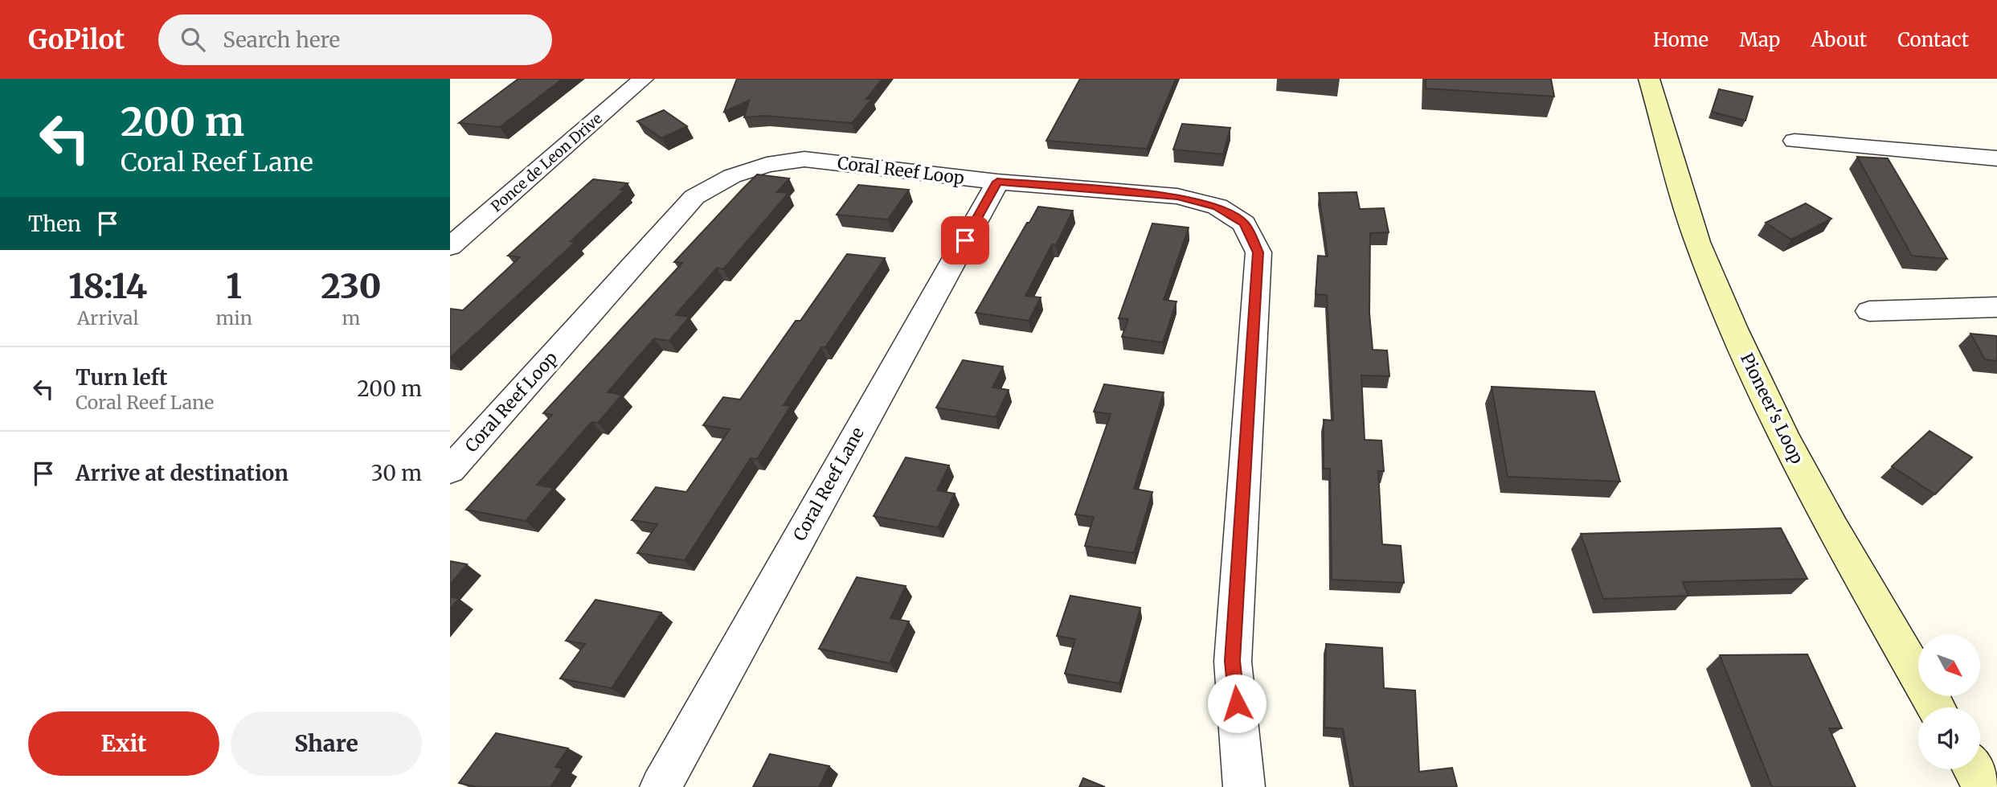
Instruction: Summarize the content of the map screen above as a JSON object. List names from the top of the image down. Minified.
{"streets":{"street":["Ponce de Leon Drive","Coral Reef Loop","Pioneer's Loop","Coral Reef Lane"]},"crossings":[["Coral Reef Loop","Coral Reef Lane"]],"north":"bottom right","page":{"header":"GoPilot","search":"Search here","nav":["Home","Map","About","Contact"],"turn":["200 m","Coral Reef Lane"],"then":"Then","eta":["18:14","Arrival","1","min","230","m"],"list":[{"name":"Turn left","note":"Coral Reef Lane","value":"200 m"},{"name":"Arrive at destination","value":"30 m"}],"buttons":["Exit","Share"]}}
